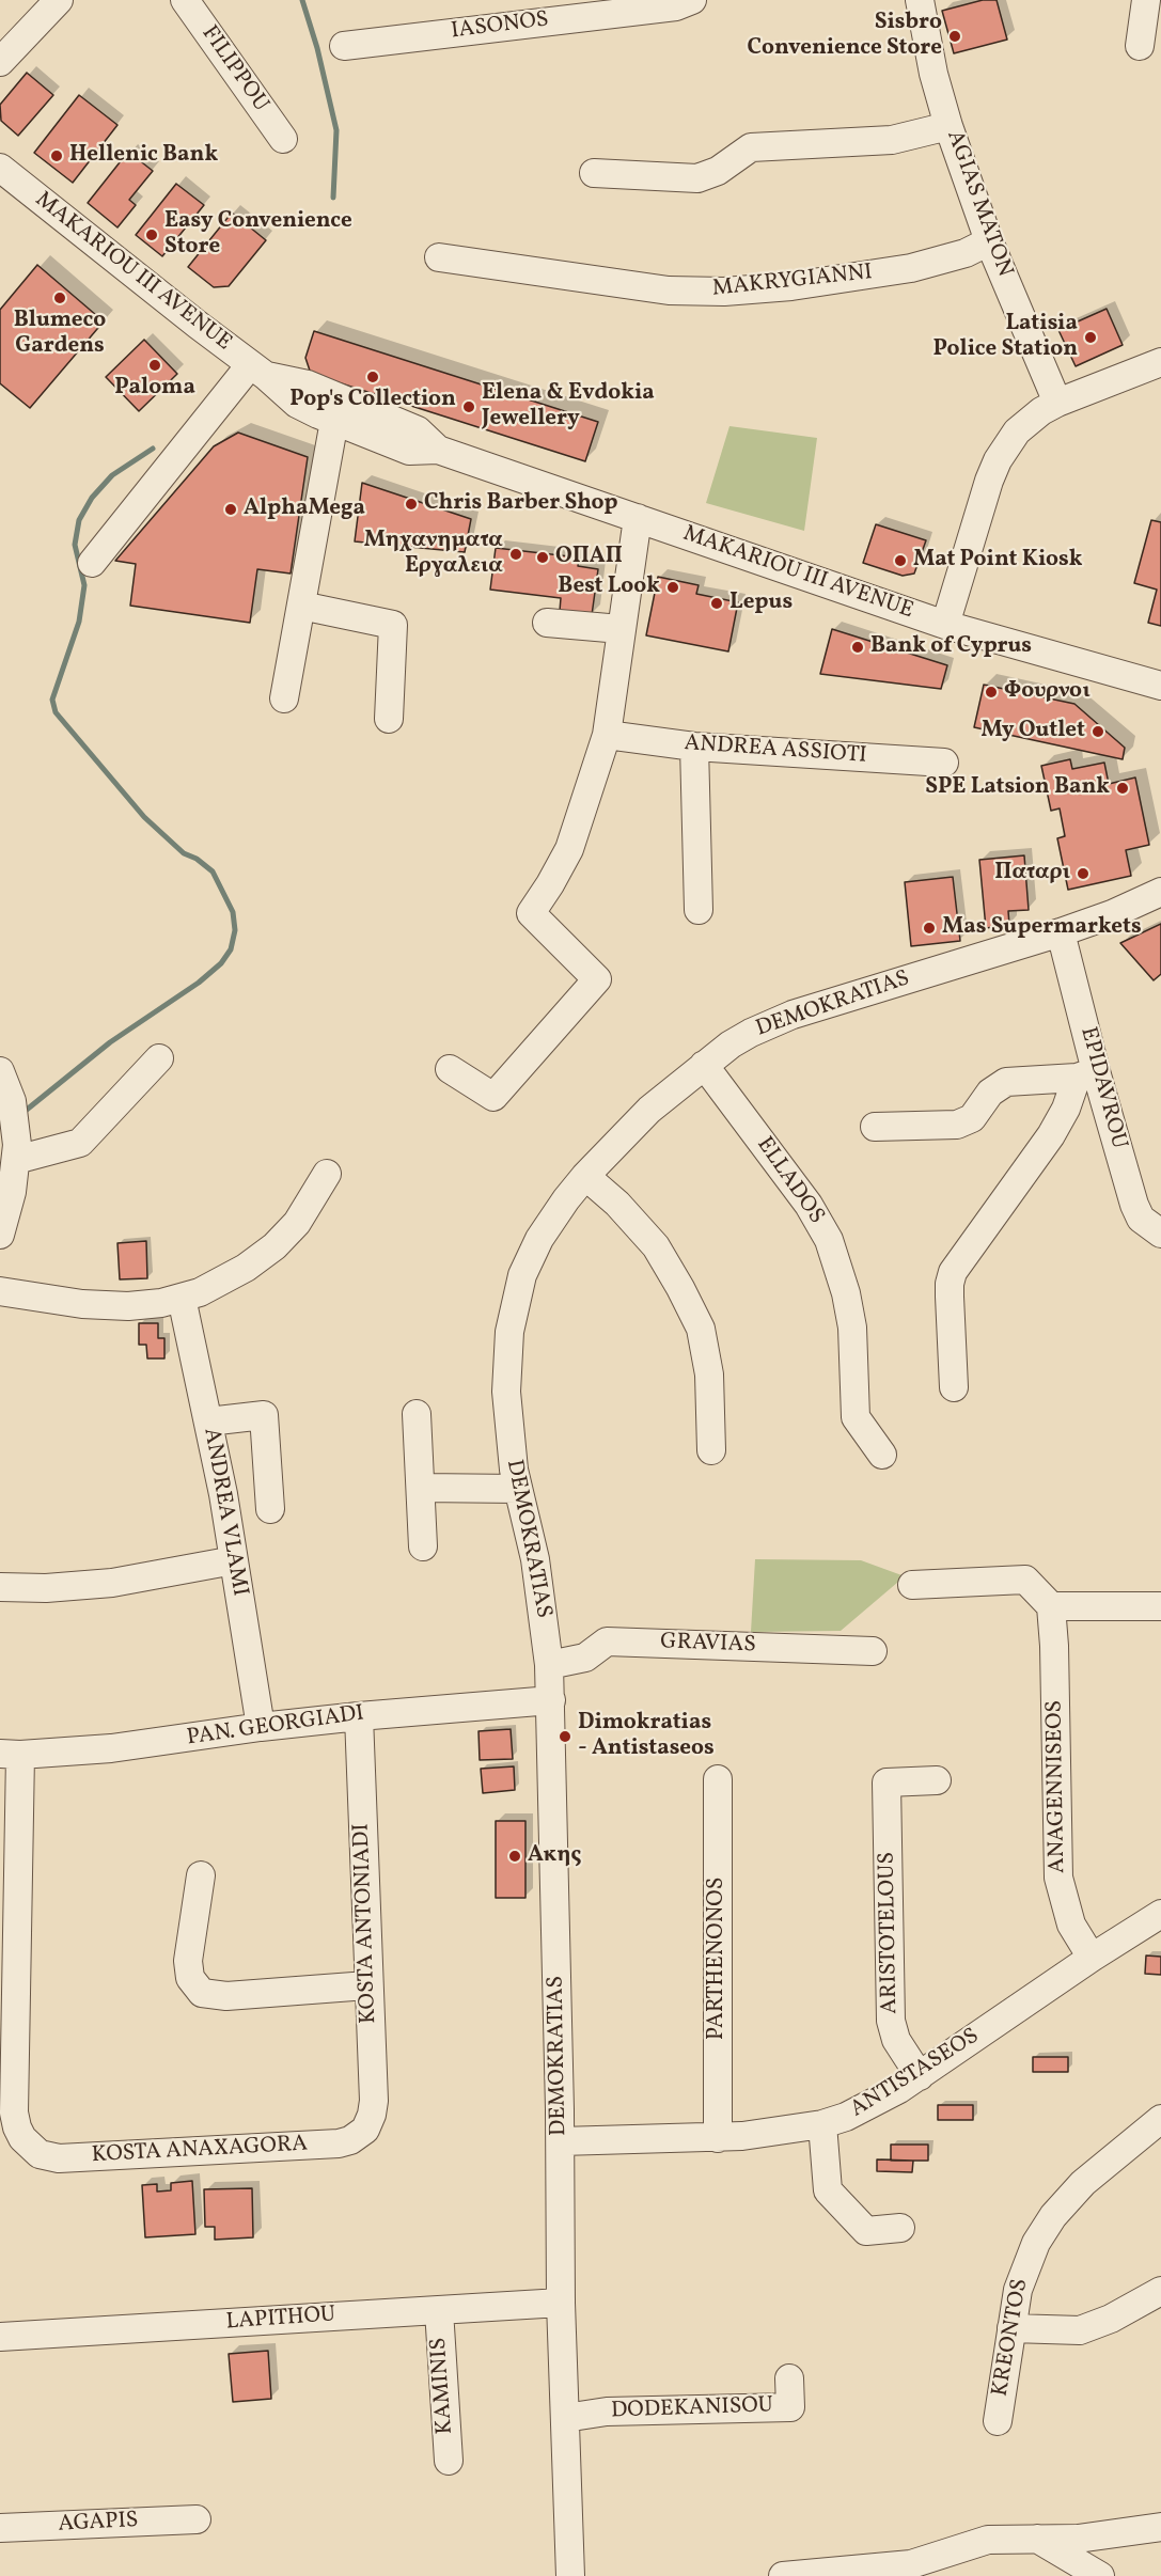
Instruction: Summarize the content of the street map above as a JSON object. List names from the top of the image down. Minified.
{"streets":{"street":["IASONOS","FILIPPOU","AGIAS MATON","MAKARIOU III AVENUE","MAKRYGIANNI","ANDREA ASSIOTI","DEMOKRATIAS","EPIDAVROU","ELLADOS","ANDREA VLAMI","GRAVIAS","PAN. GEORGIADI","ANAGENNISEOS","KOSTA ANTONIADI","ARISTOTELOUS","PARTHENONOS","ANTISTASEOS","KOSTA ANAXAGORA","LAPITHOU","KREONTOS","KAMINIS","DODEKANISOU","AGAPIS"]},"crossings":[["AGIAS MATON","MAKRYGIANNI"],["DEMOKRATIAS","EPIDAVROU"],["DEMOKRATIAS","ELLADOS"],["DEMOKRATIAS","GRAVIAS"],["DEMOKRATIAS","PAN. GEORGIADI"],["DEMOKRATIAS","ANTISTASEOS"],["DEMOKRATIAS","LAPITHOU"],["DEMOKRATIAS","DODEKANISOU"],["ANDREA VLAMI","PAN. GEORGIADI"],["PAN. GEORGIADI","KOSTA ANTONIADI"],["ANAGENNISEOS","ANTISTASEOS"],["KOSTA ANTONIADI","KOSTA ANAXAGORA"],["ARISTOTELOUS","ANTISTASEOS"],["PARTHENONOS","ANTISTASEOS"],["LAPITHOU","KAMINIS"]],"places":["Sisbro Convenience Store","Hellenic Bank","Easy Convenience Store","Blumeco Gardens","Latisia Police Station","Paloma","Pop's Collection","Elena & Evdokia Jewellery","Chris Barber Shop","AlphaMega","Μηχανηματα Εργαλεια","ΟΠΑΠ","Mat Point Kiosk","Best Look","Lepus","Bank of Cyprus","Φουρνοι","My Outlet","SPE Latsion Bank","Παταρι","Mas Supermarkets","Dimokratias - Antistaseos","Ακης"]}
